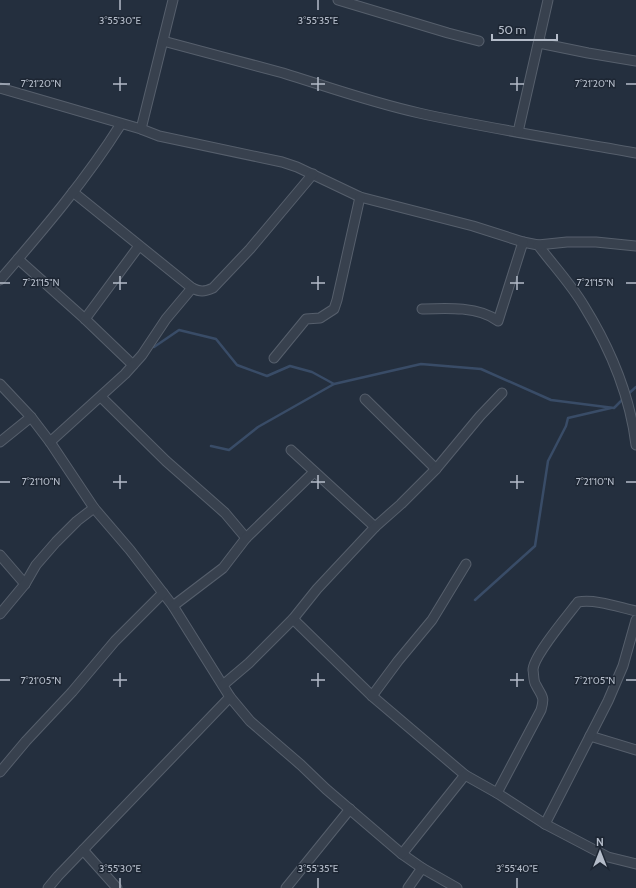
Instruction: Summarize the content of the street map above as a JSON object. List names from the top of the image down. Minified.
{"scale_bar":"50 m","north":"top","coordinates":["3°55'30\"E","3°55'35\"E","7°21'20\"N","7°21'15\"N","7°21'10\"N","7°21'05\"N","3°55'40\"E"]}
